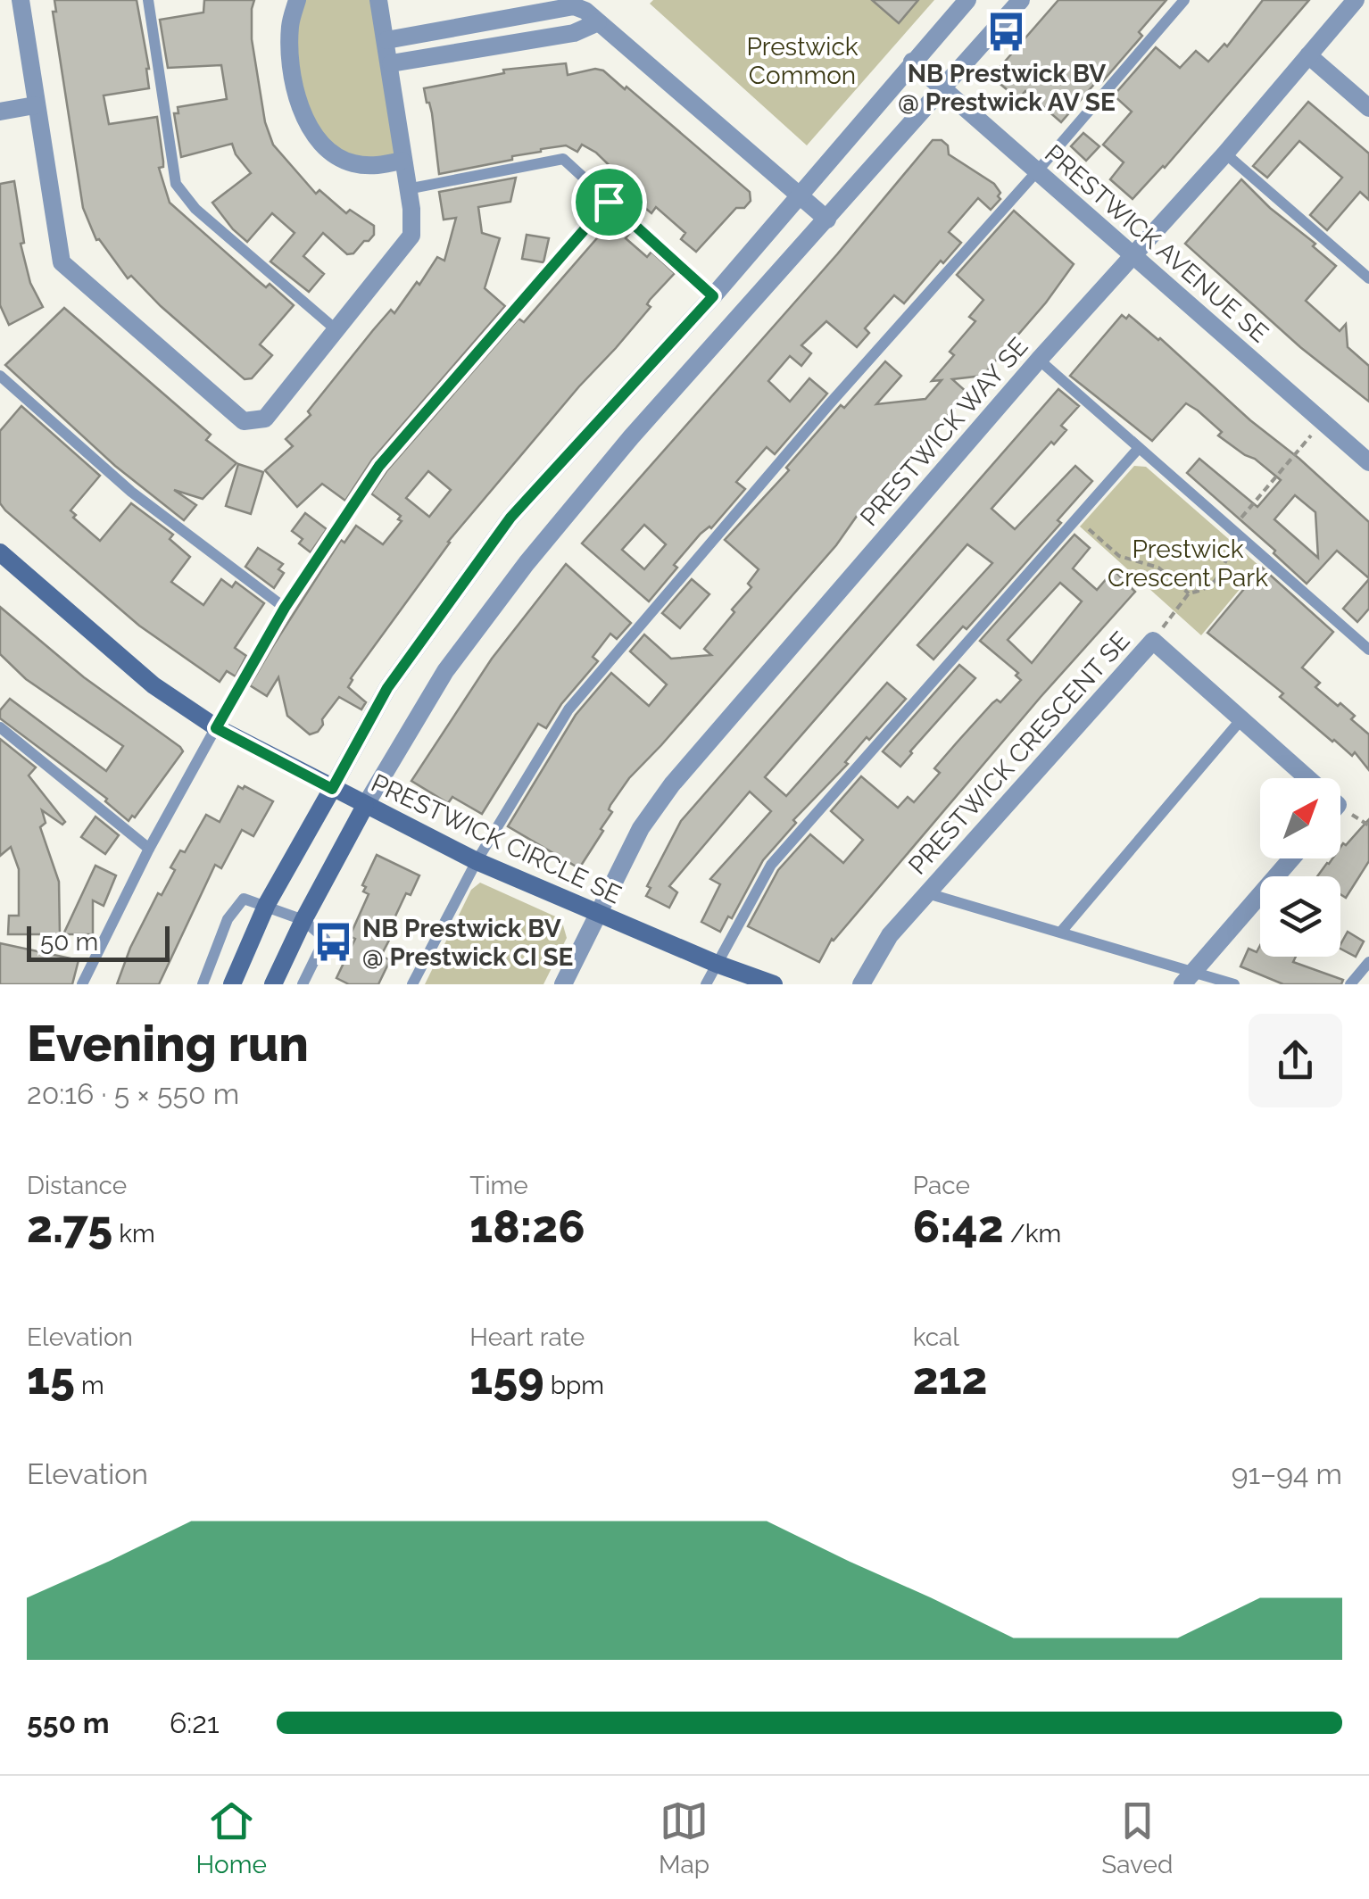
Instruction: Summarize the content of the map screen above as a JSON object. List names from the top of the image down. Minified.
{"streets":{"street":["PRESTWICK AVENUE SE","PRESTWICK WAY SE","PRESTWICK CRESCENT SE","PRESTWICK CIRCLE SE"]},"crossings":[["PRESTWICK AVENUE SE","PRESTWICK WAY SE"],["PRESTWICK WAY SE","PRESTWICK CIRCLE SE"]],"parks":["Prestwick Common","Prestwick Crescent Park"],"places":{"bus stop":["NB Prestwick BV @ Prestwick AV SE","NB Prestwick BV @ Prestwick CI SE"]},"scale_bar":"50 m","north":"top right","page":{"scale":"50 m","heading":["Evening run","20:16 · 5 × 550 m"],"stats":[["Distance","2.75 km"],["Time","18:26"],["Pace","6:42 /km"],["Elevation","15 m"],["Heart rate","159 bpm"],["kcal","212"]],"chart":["Elevation","91–94 m"],"list":[{"name":"550 m","note":"6:21"}],"tabs":["Home","Map","Saved"]}}
